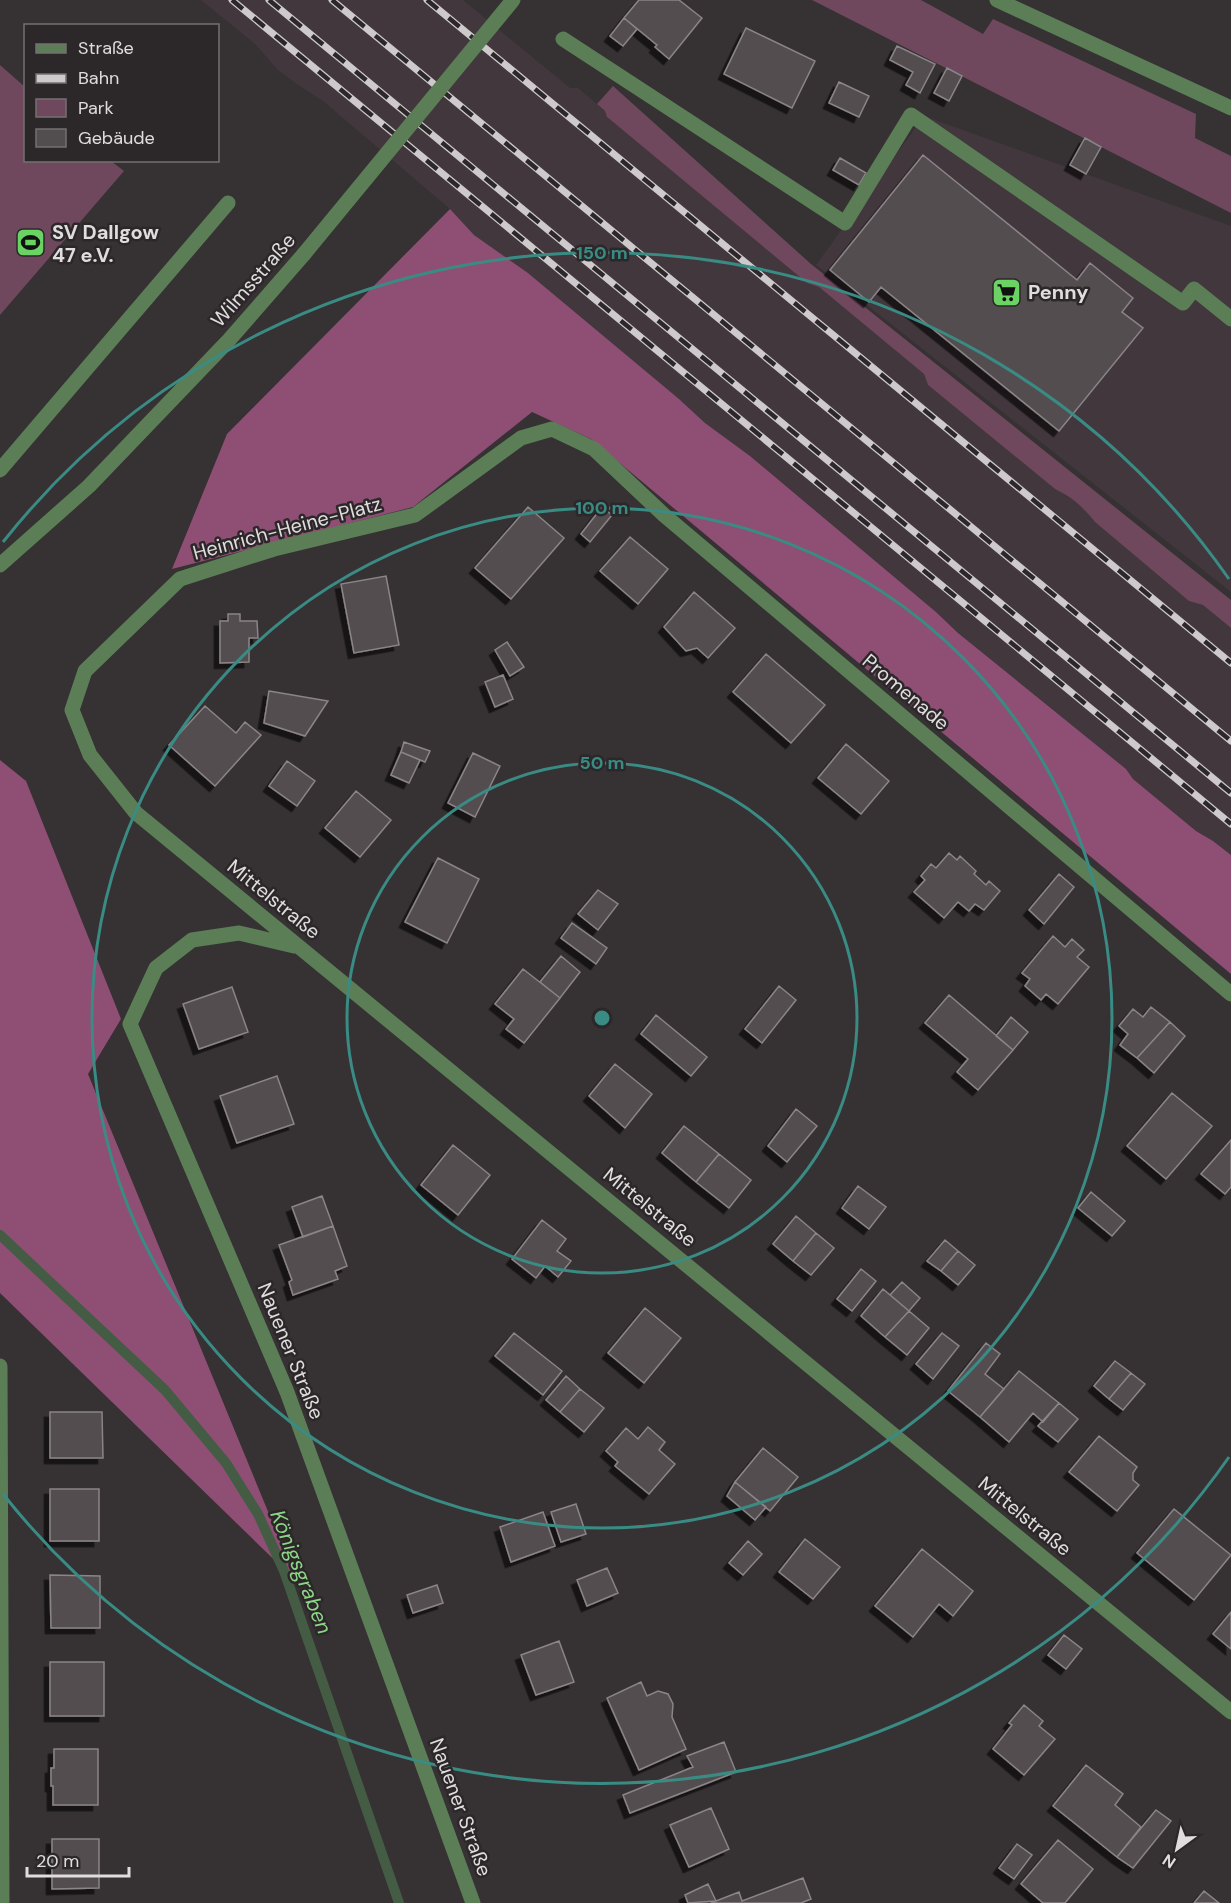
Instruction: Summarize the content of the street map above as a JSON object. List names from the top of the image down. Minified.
{"streets":{"street":["Wilmsstraße","Heinrich-Heine-Platz","Promenade","Mittelstraße","Nauener Straße"]},"crossings":[["Heinrich-Heine-Platz","Promenade"],["Heinrich-Heine-Platz","Mittelstraße"],["Mittelstraße","Nauener Straße"]],"water":["Königsgraben"],"places":{"sports":["SV Dallgow 47 e.V."],"supermarket":["Penny"]},"legend":["Straße","Bahn","Park","Gebäude"],"scale_bar":"20 m","north":"bottom left","rings":["150 m","100 m","50 m"]}
